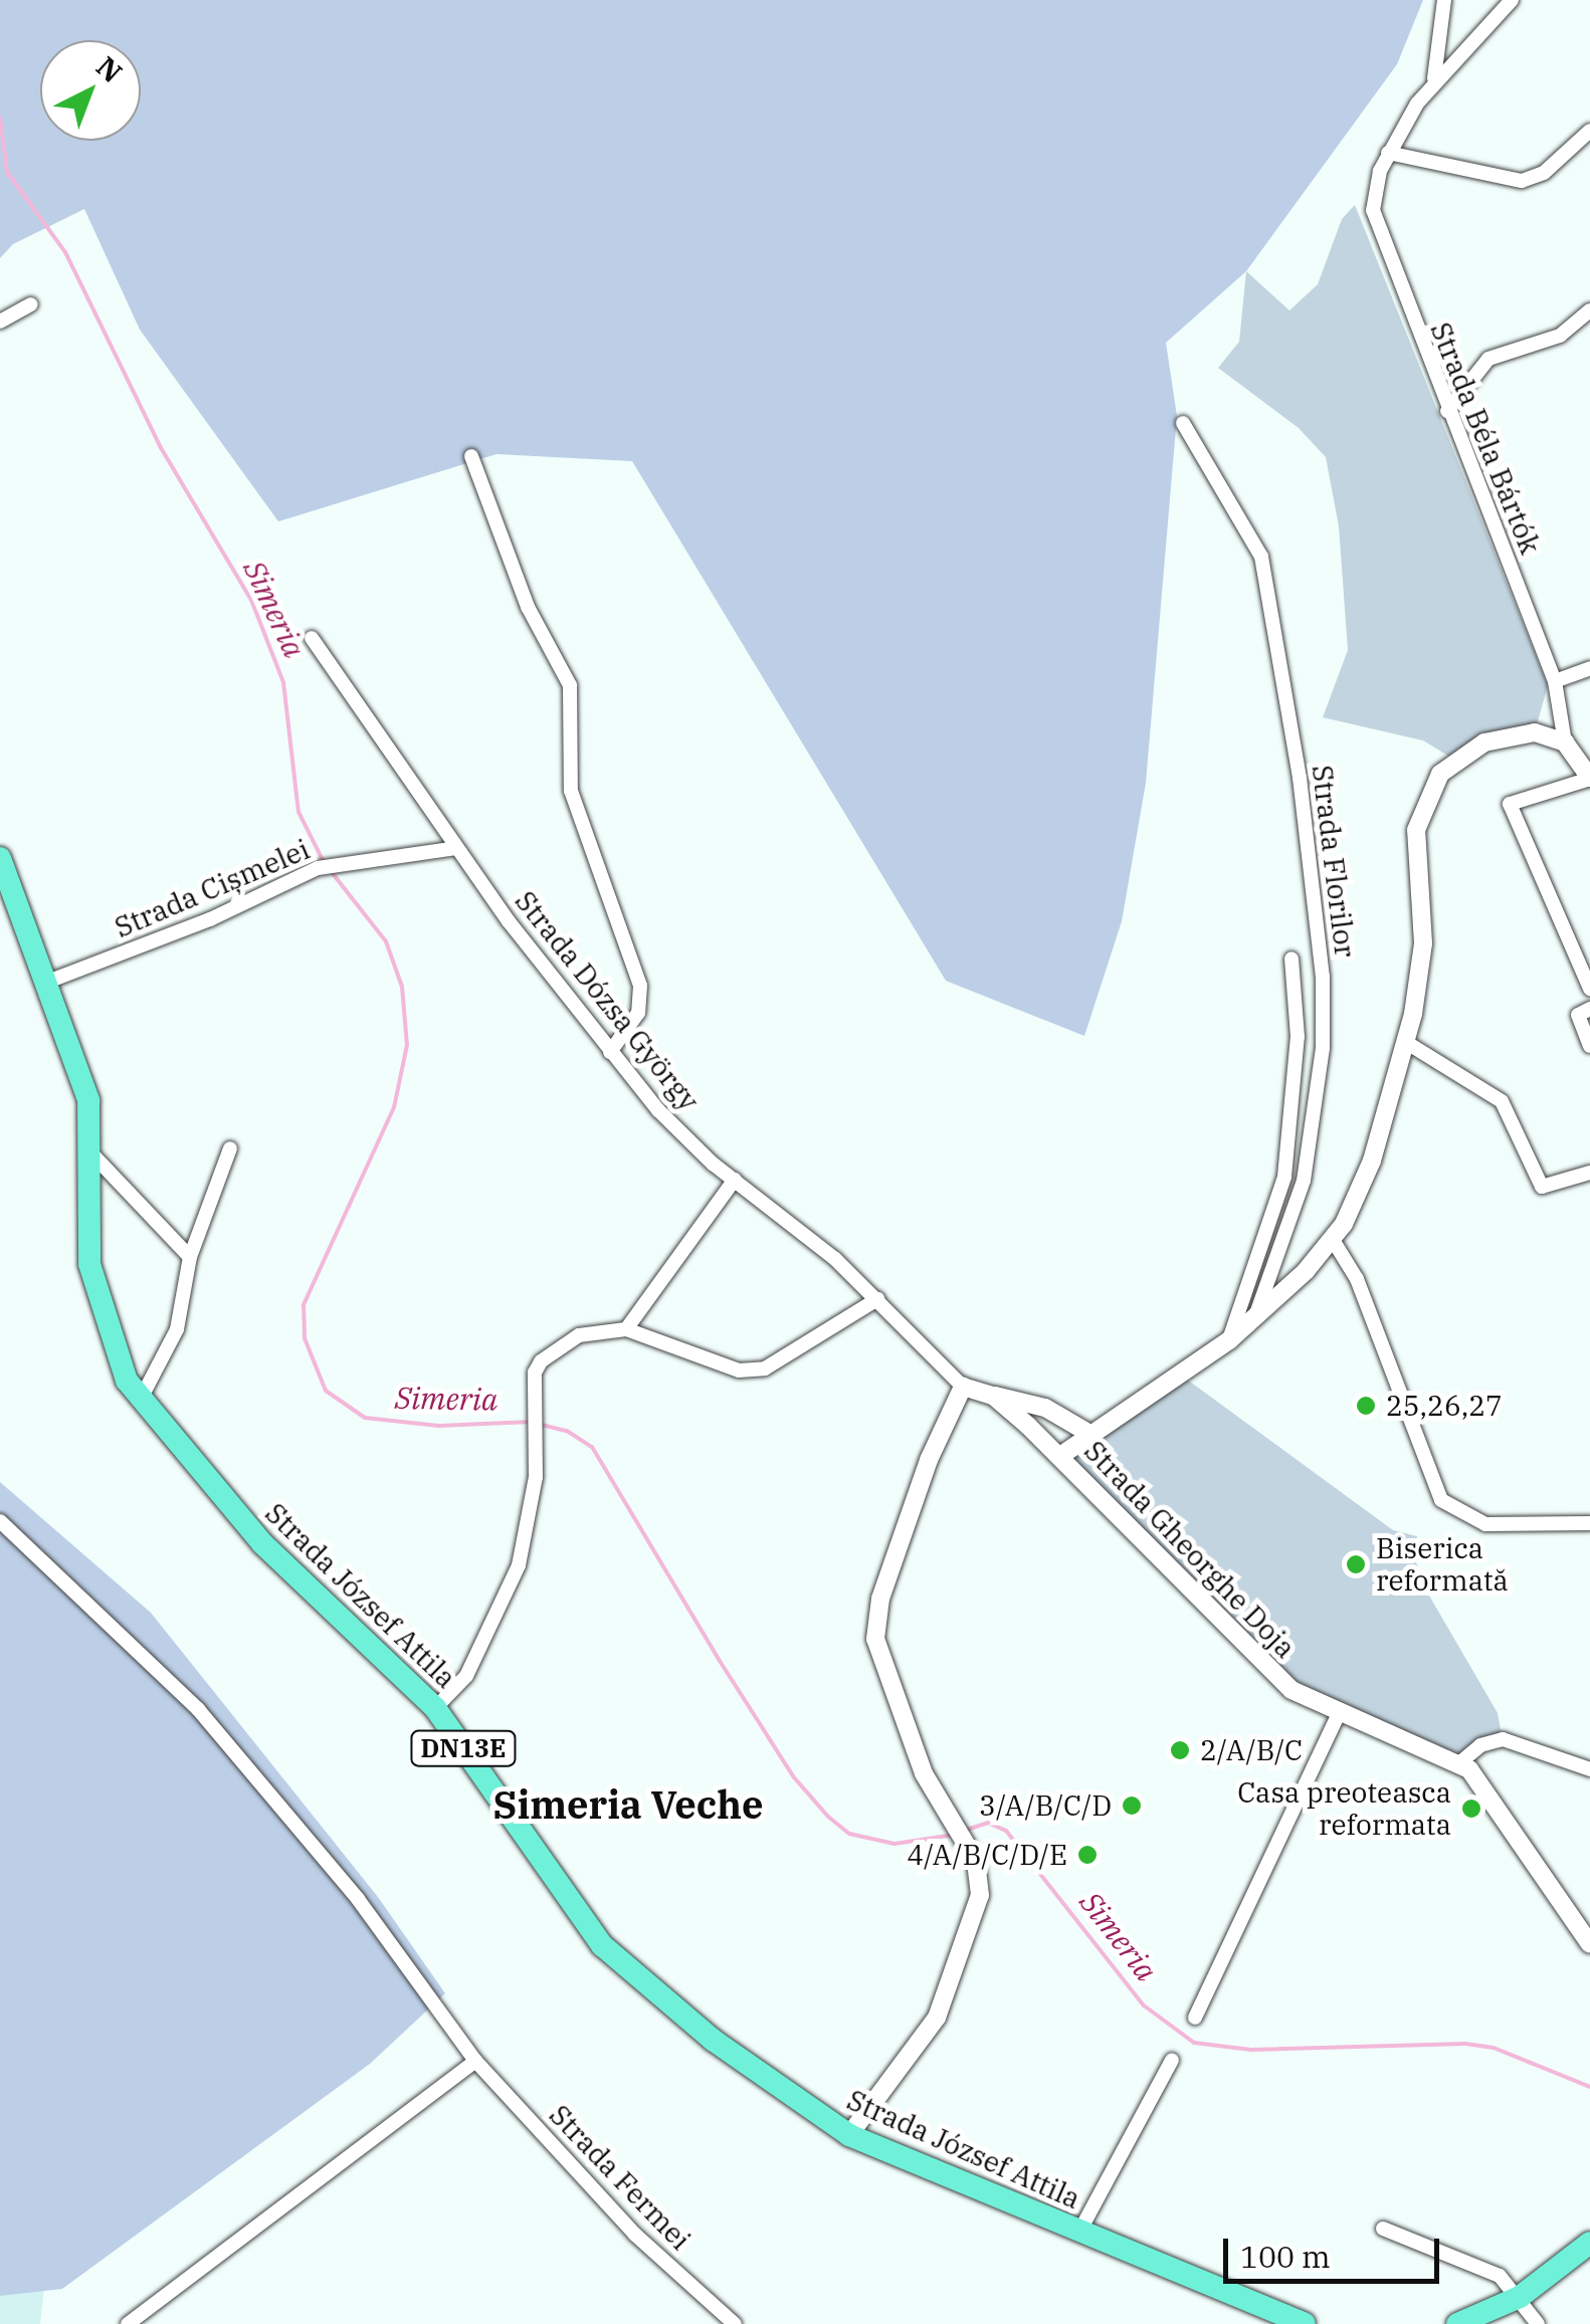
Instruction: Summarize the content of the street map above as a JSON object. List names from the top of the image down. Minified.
{"streets":{"main road":["Strada József Attila","DN13E"],"street":["Strada Béla Bártók","Strada Florilor","Strada Cișmelei","Strada Dózsa György","Strada Gheorghe Doja","Strada Fermei"]},"crossings":[["Strada Cișmelei","Strada Dózsa György"],["Strada Cișmelei","Strada József Attila"],["Strada Dózsa György","Strada Gheorghe Doja"]],"districts":["Simeria Veche"],"water":["Simeria"],"places":["25,26,27","Biserica reformată","2/A/B/C","3/A/B/C/D","Casa preoteasca reformata","4/A/B/C/D/E"],"scale_bar":"100 m","north":"top right"}
